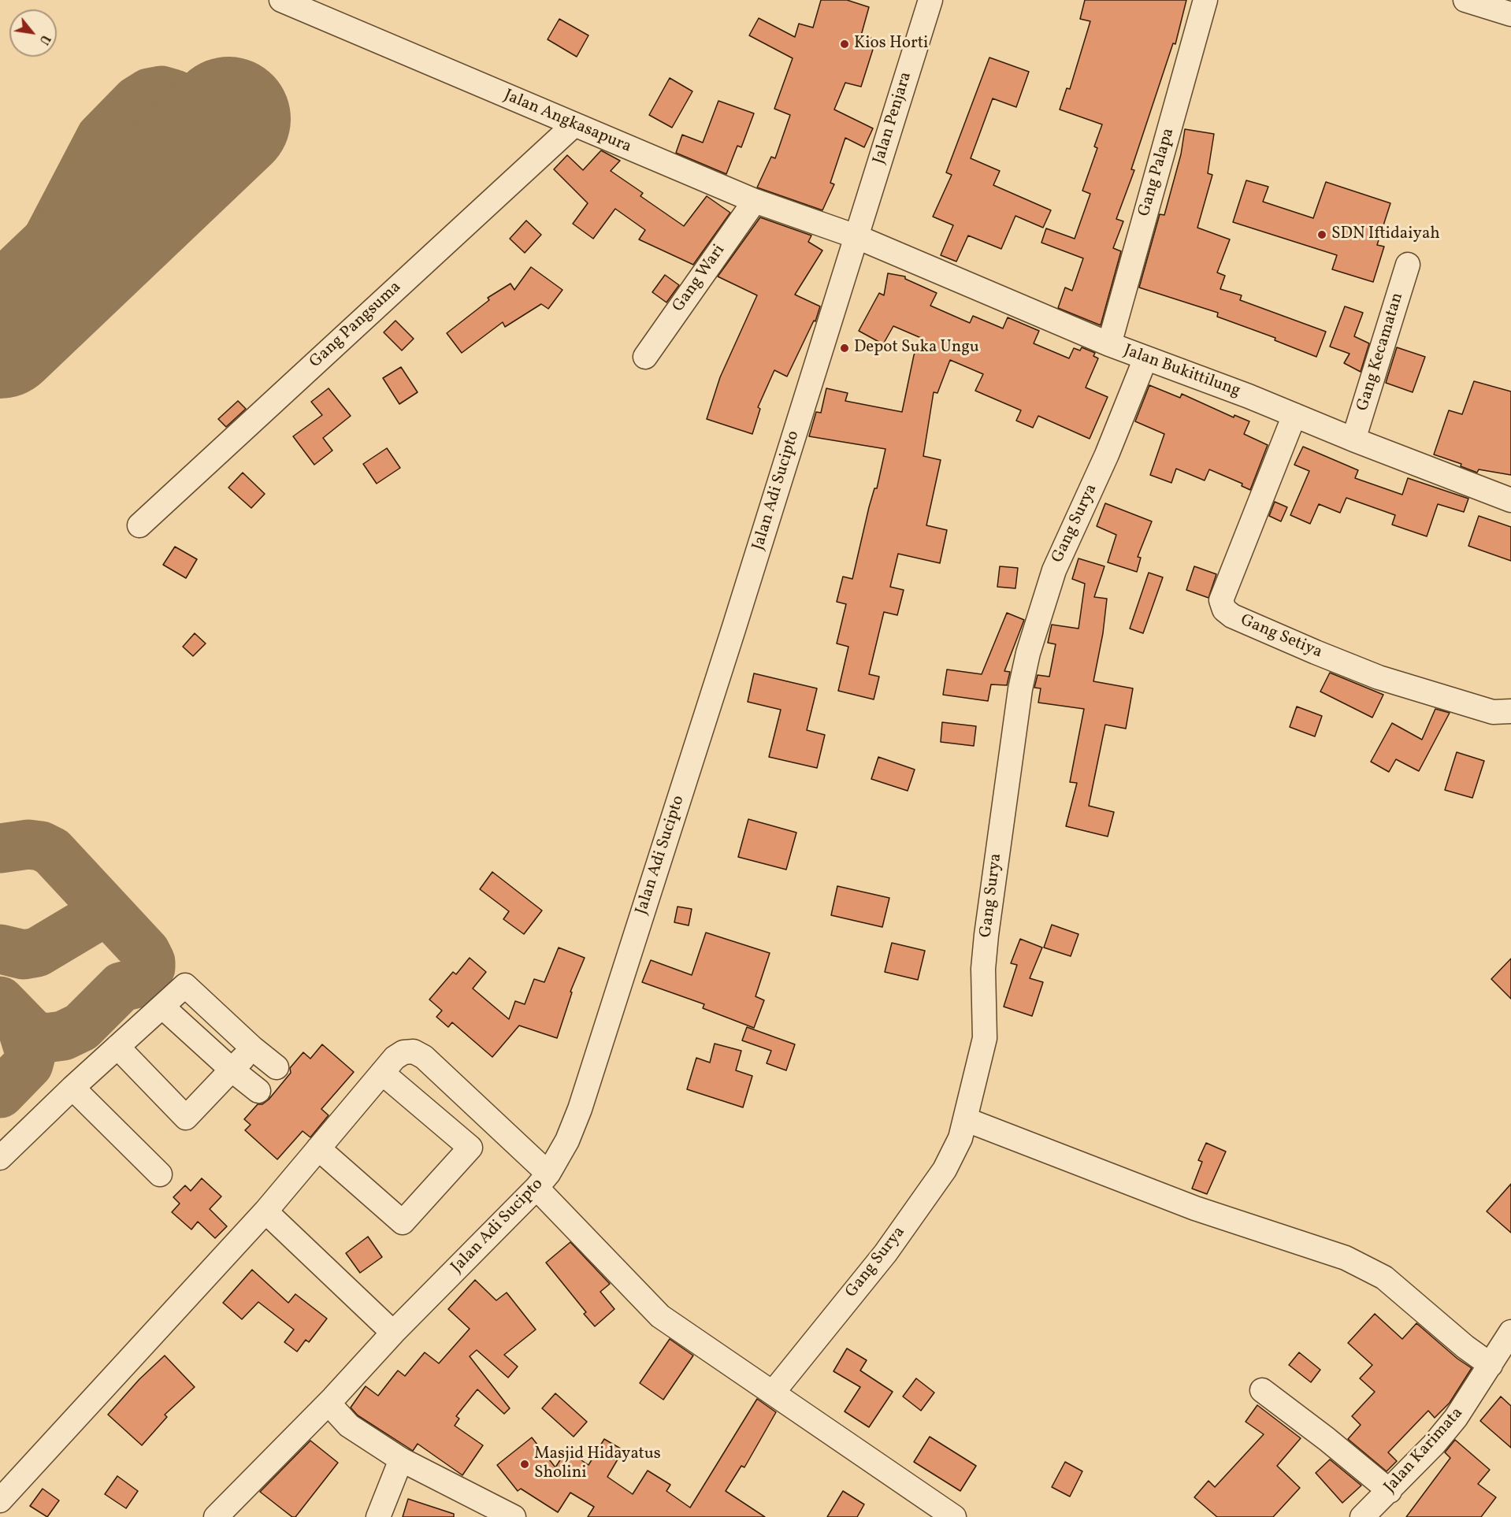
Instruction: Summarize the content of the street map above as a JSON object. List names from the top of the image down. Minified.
{"streets":{"street":["Jalan Penjara","Jalan Angkasapura","Gang Palapa","Gang Wari","Gang Pangsuma","Gang Kecamatan","Jalan Bukittilung","Jalan Adi Sucipto","Gang Surya","Gang Setiya","Jalan Karimata"]},"crossings":[["Jalan Penjara","Jalan Angkasapura"],["Jalan Penjara","Jalan Bukittilung"],["Jalan Penjara","Jalan Adi Sucipto"],["Jalan Angkasapura","Gang Wari"],["Jalan Angkasapura","Gang Pangsuma"],["Jalan Angkasapura","Jalan Bukittilung"],["Jalan Angkasapura","Jalan Adi Sucipto"],["Gang Palapa","Jalan Bukittilung"],["Gang Kecamatan","Jalan Bukittilung"],["Jalan Bukittilung","Jalan Adi Sucipto"],["Jalan Bukittilung","Gang Surya"],["Jalan Bukittilung","Gang Setiya"]],"places":["Kios Horti","SDN Iftidaiyah","Depot Suka Ungu","Masjid Hidayatus Sholini"],"north":"bottom right"}
